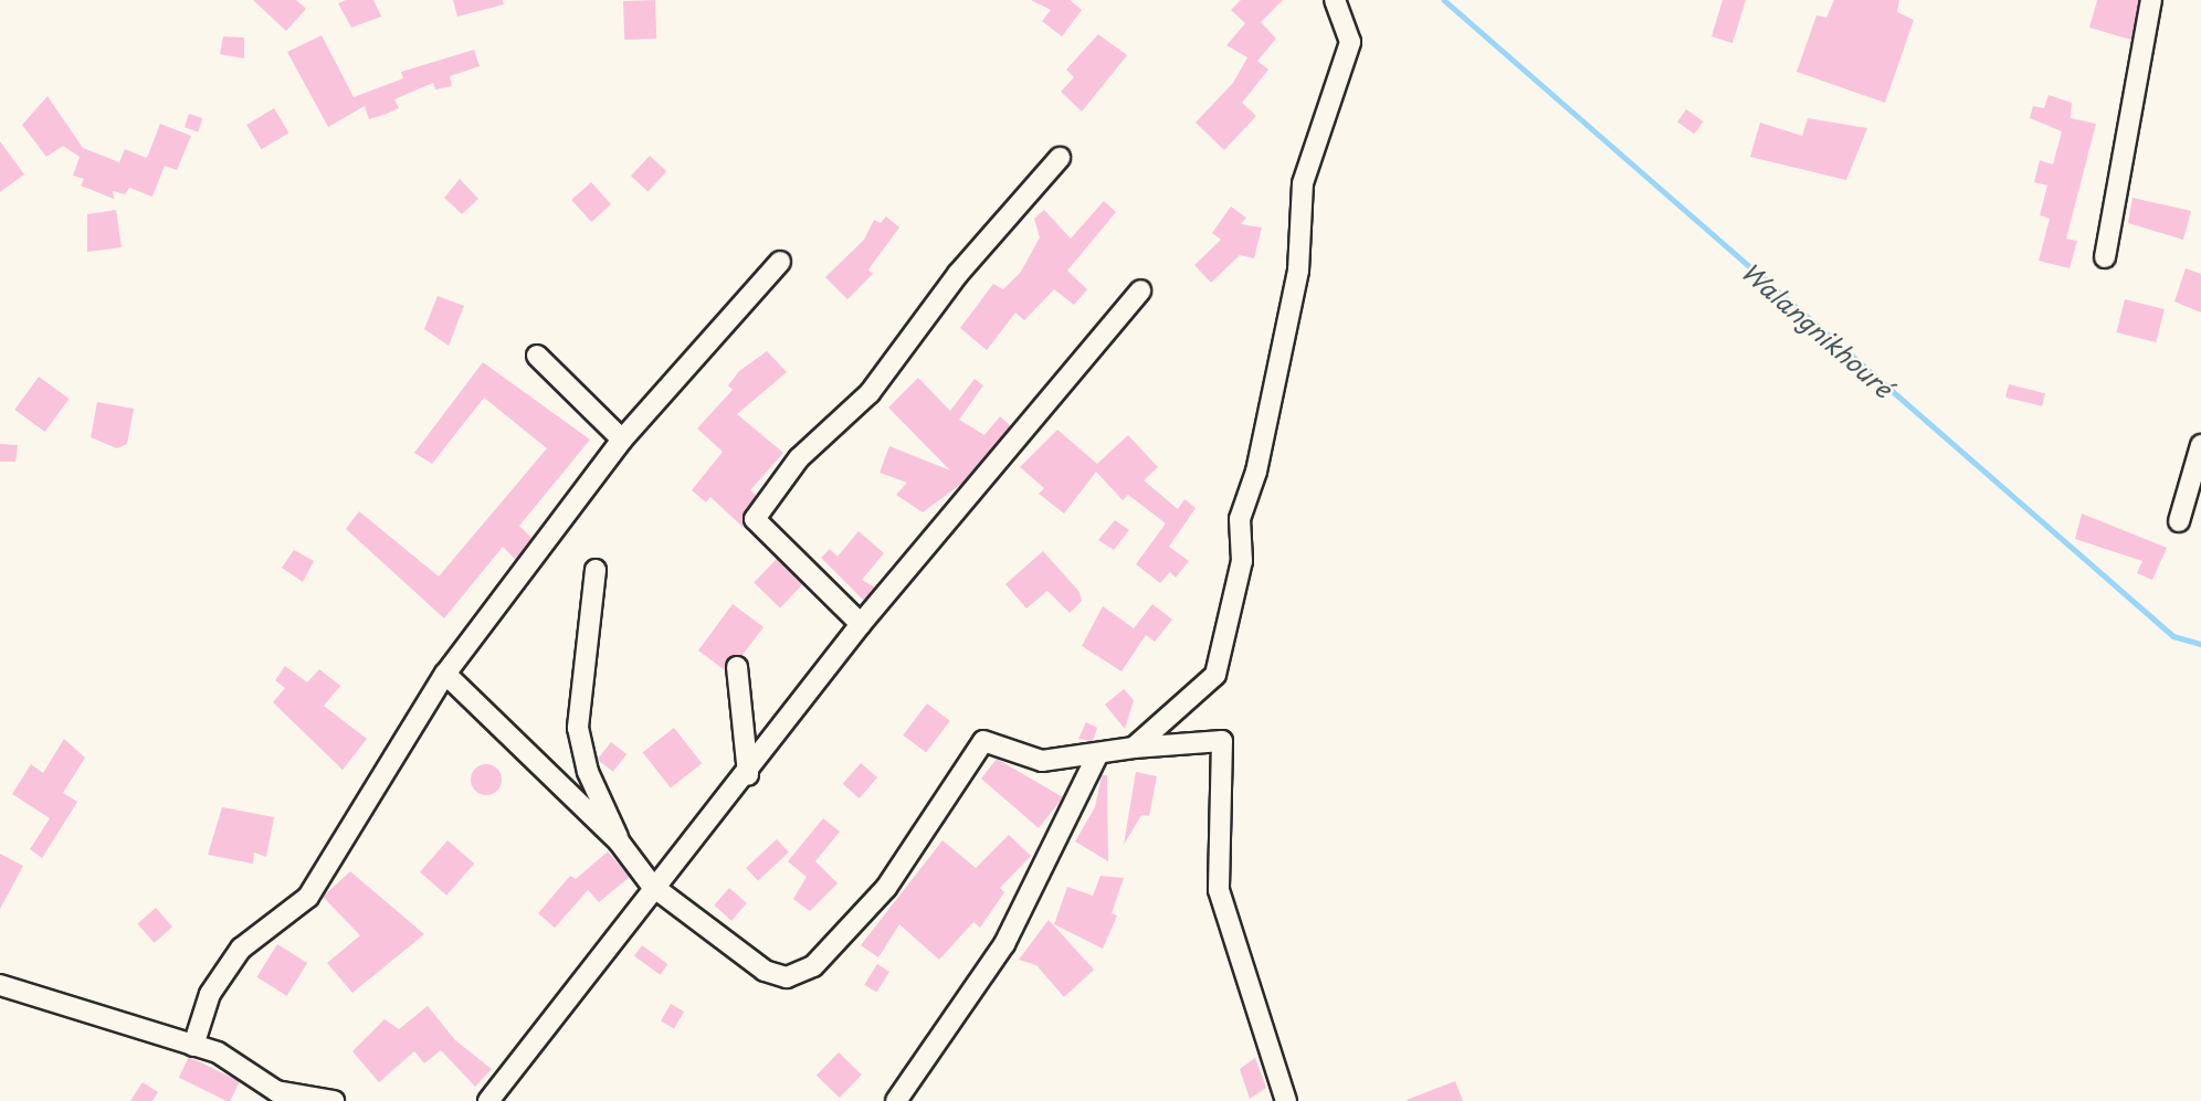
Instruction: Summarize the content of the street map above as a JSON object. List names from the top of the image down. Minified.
{"water":["Walangnikhouré"]}
